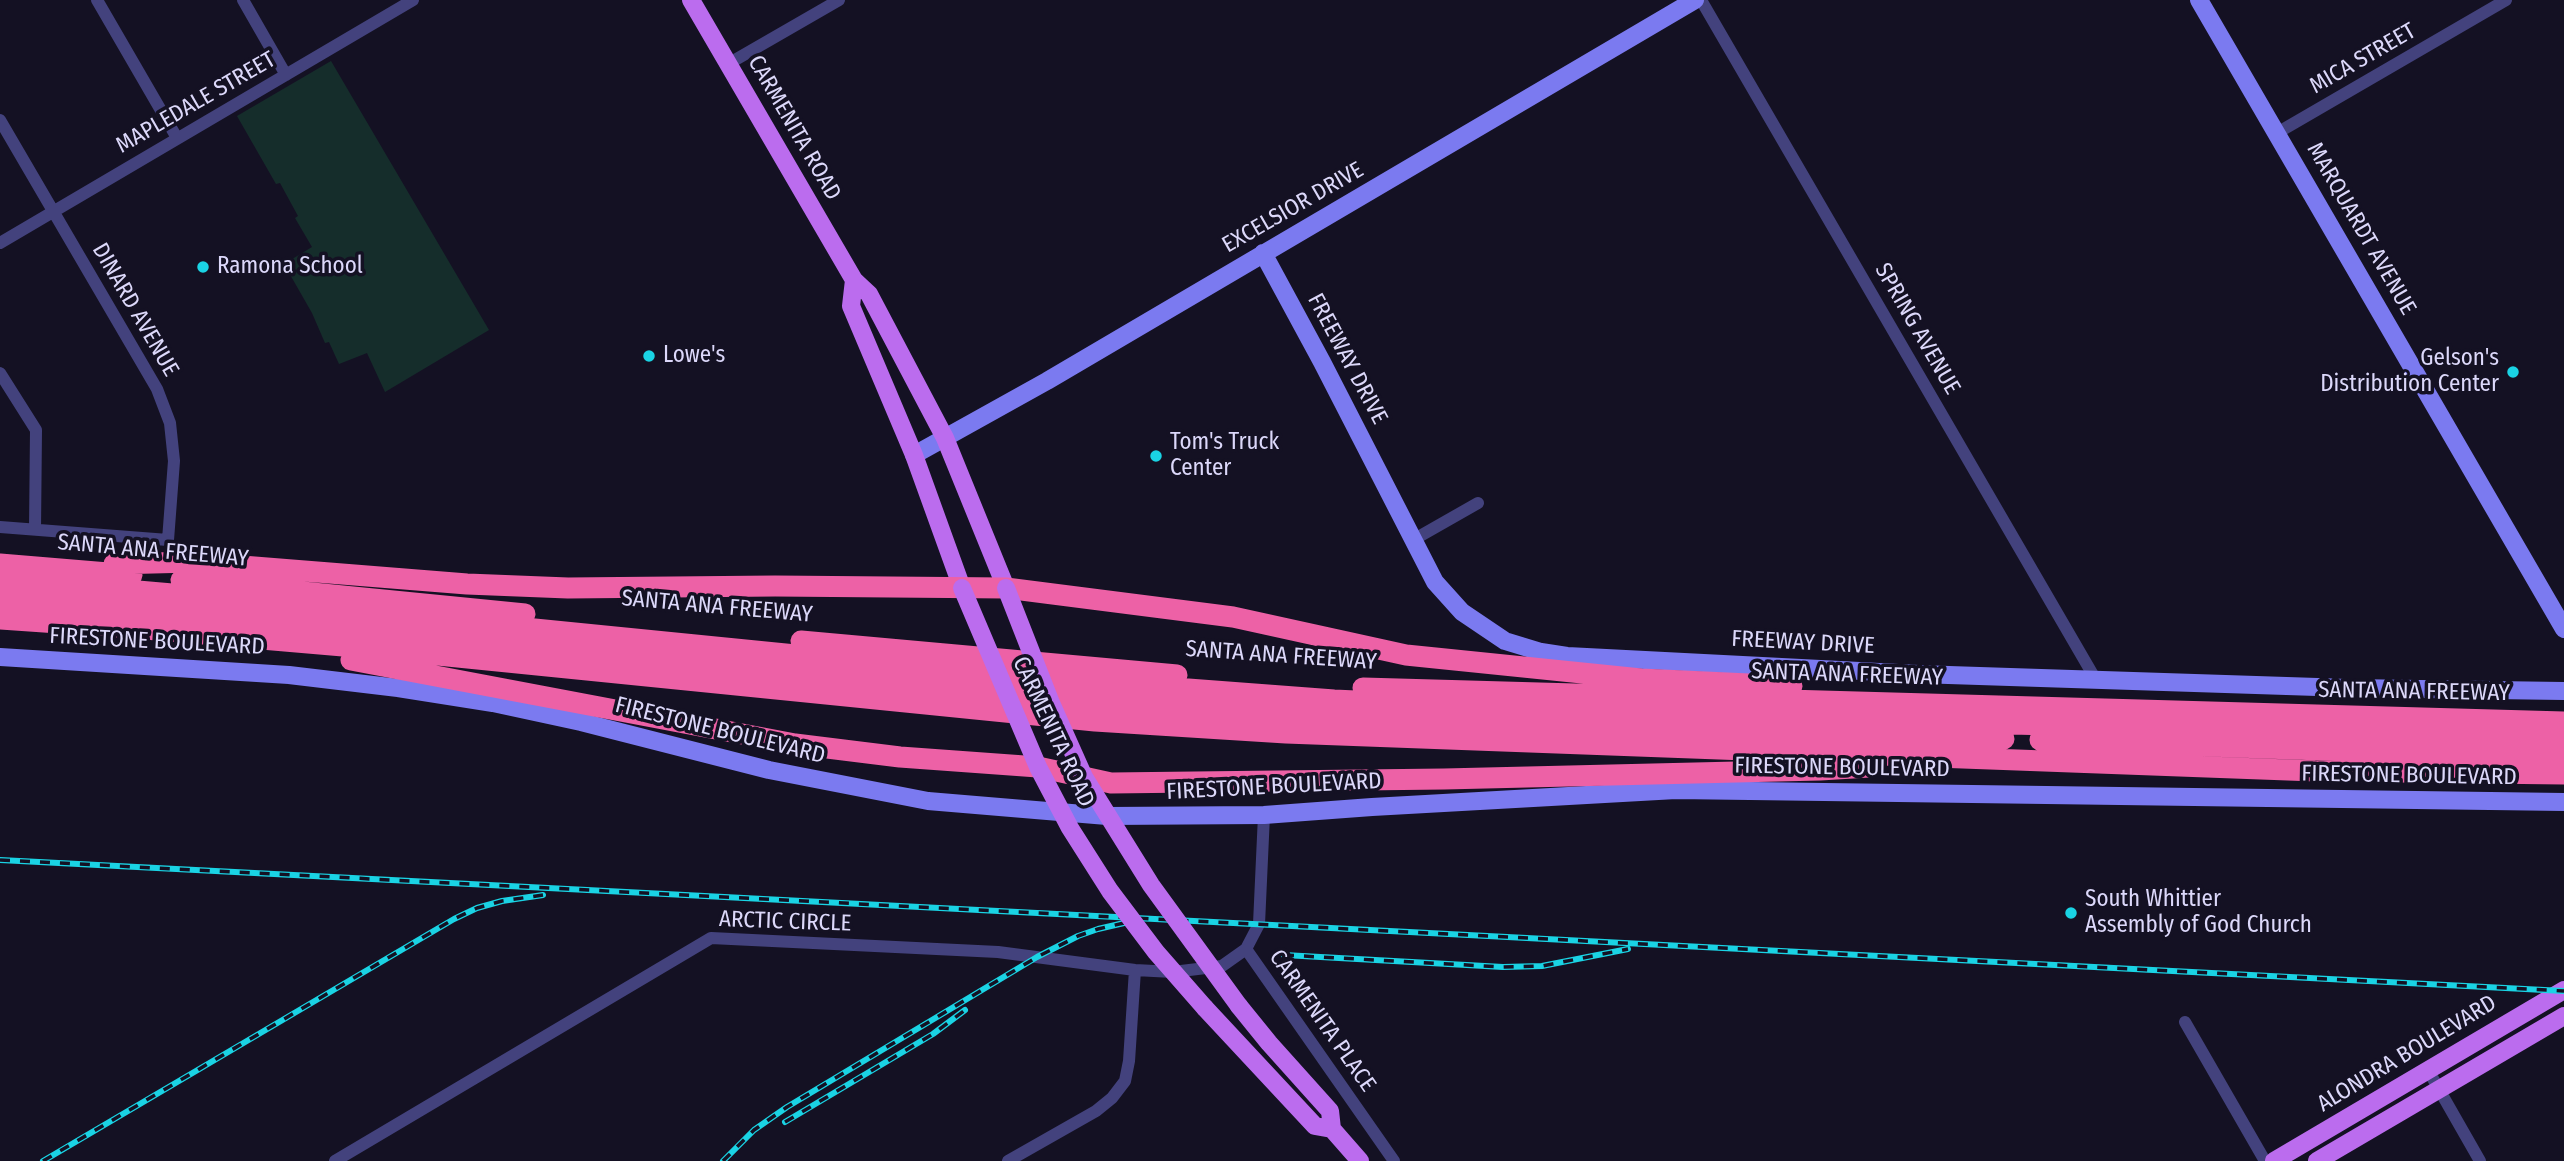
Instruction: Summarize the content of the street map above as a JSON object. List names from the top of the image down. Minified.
{"streets":{"highway":["SANTA ANA FREEWAY"],"main road":["CARMENITA ROAD","ALONDRA BOULEVARD"],"street":["MICA STREET","MAPLEDALE STREET","EXCELSIOR DRIVE","MARQUARDT AVENUE","DINARD AVENUE","SPRING AVENUE","FREEWAY DRIVE","FIRESTONE BOULEVARD","ARCTIC CIRCLE","CARMENITA PLACE"]},"crossings":[["MICA STREET","MARQUARDT AVENUE"],["MAPLEDALE STREET","DINARD AVENUE"],["CARMENITA ROAD","EXCELSIOR DRIVE"],["EXCELSIOR DRIVE","FREEWAY DRIVE"],["SPRING AVENUE","FREEWAY DRIVE"],["FIRESTONE BOULEVARD","CARMENITA PLACE"],["ARCTIC CIRCLE","CARMENITA PLACE"]],"places":["Ramona School","Lowe's","Gelson's Distribution Center","Tom's Truck Center","South Whittier Assembly of God Church"]}
